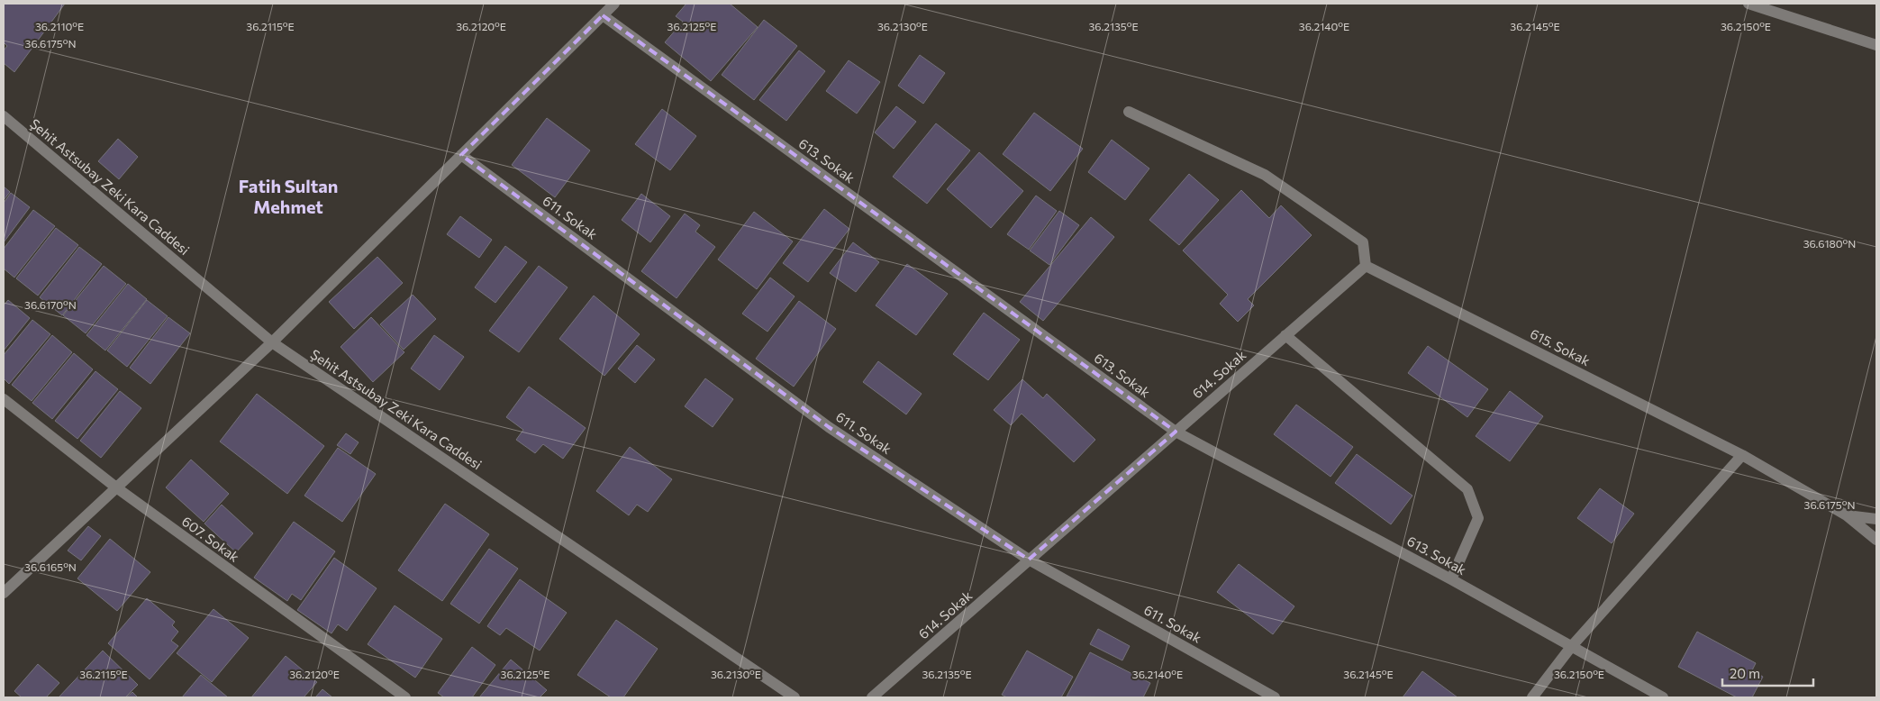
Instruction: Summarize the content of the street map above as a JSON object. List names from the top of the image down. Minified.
{"streets":{"street":["613. Sokak","Şehit Astsubay Zeki Kara Caddesi","611. Sokak","615. Sokak","614. Sokak","607. Sokak"]},"crossings":[["613. Sokak","614. Sokak"],["611. Sokak","614. Sokak"],["615. Sokak","614. Sokak"]],"districts":["Fatih Sultan Mehmet"],"scale_bar":"20 m","coordinates":["36.2115°E","36.2120°E","36.2130°E","36.2135°E","36.2140°E","36.2145°E","36.2150°E","36.2110°E","36.2125°E","36.6175°N","36.6180°N","36.6170°N","36.6165°N"]}
